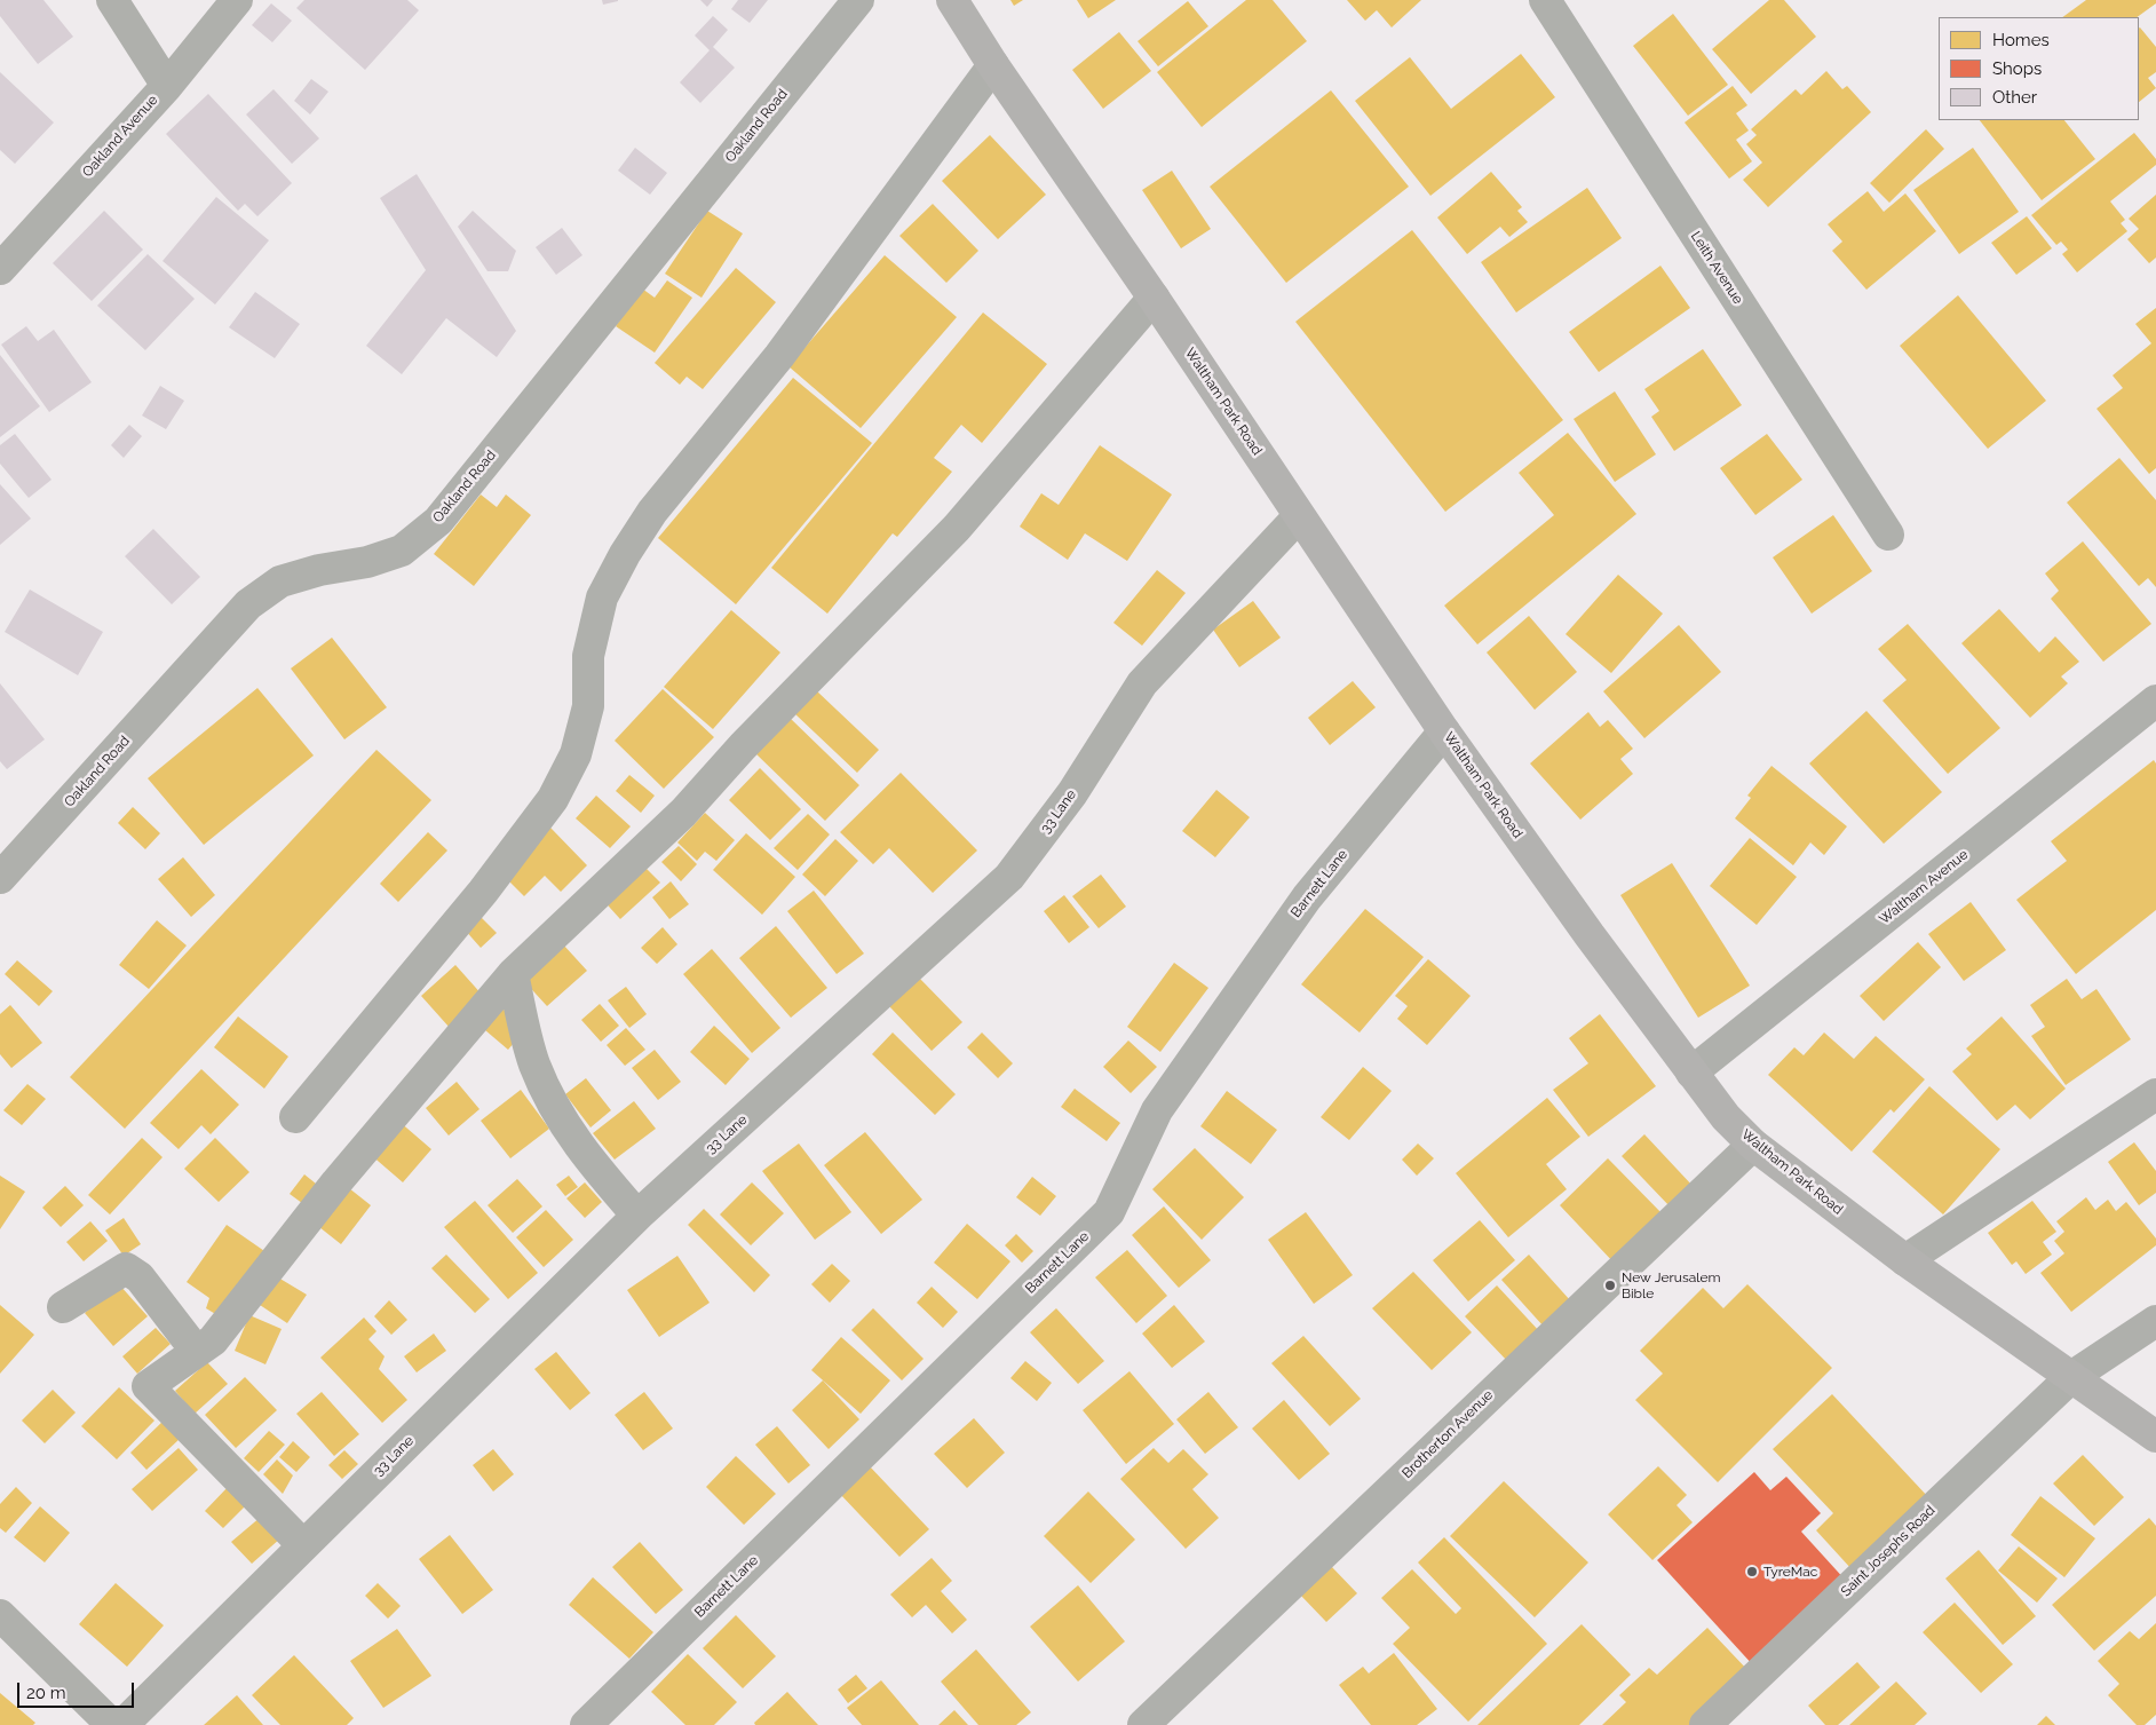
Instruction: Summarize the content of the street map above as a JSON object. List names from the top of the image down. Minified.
{"streets":{"main road":["Waltham Park Road"],"street":["Oakland Road","Oakland Avenue","Leith Avenue","33 Lane","Barnett Lane","Waltham Avenue","Brotherton Avenue","Saint Josephs Road"]},"crossings":[["Waltham Park Road","33 Lane"],["Waltham Park Road","Barnett Lane"],["Waltham Park Road","Waltham Avenue"],["Waltham Park Road","Brotherton Avenue"],["Waltham Park Road","Saint Josephs Road"]],"places":["New Jerusalem Bible","TyreMac"],"legend":["Homes","Shops","Other"],"scale_bar":"20 m"}
